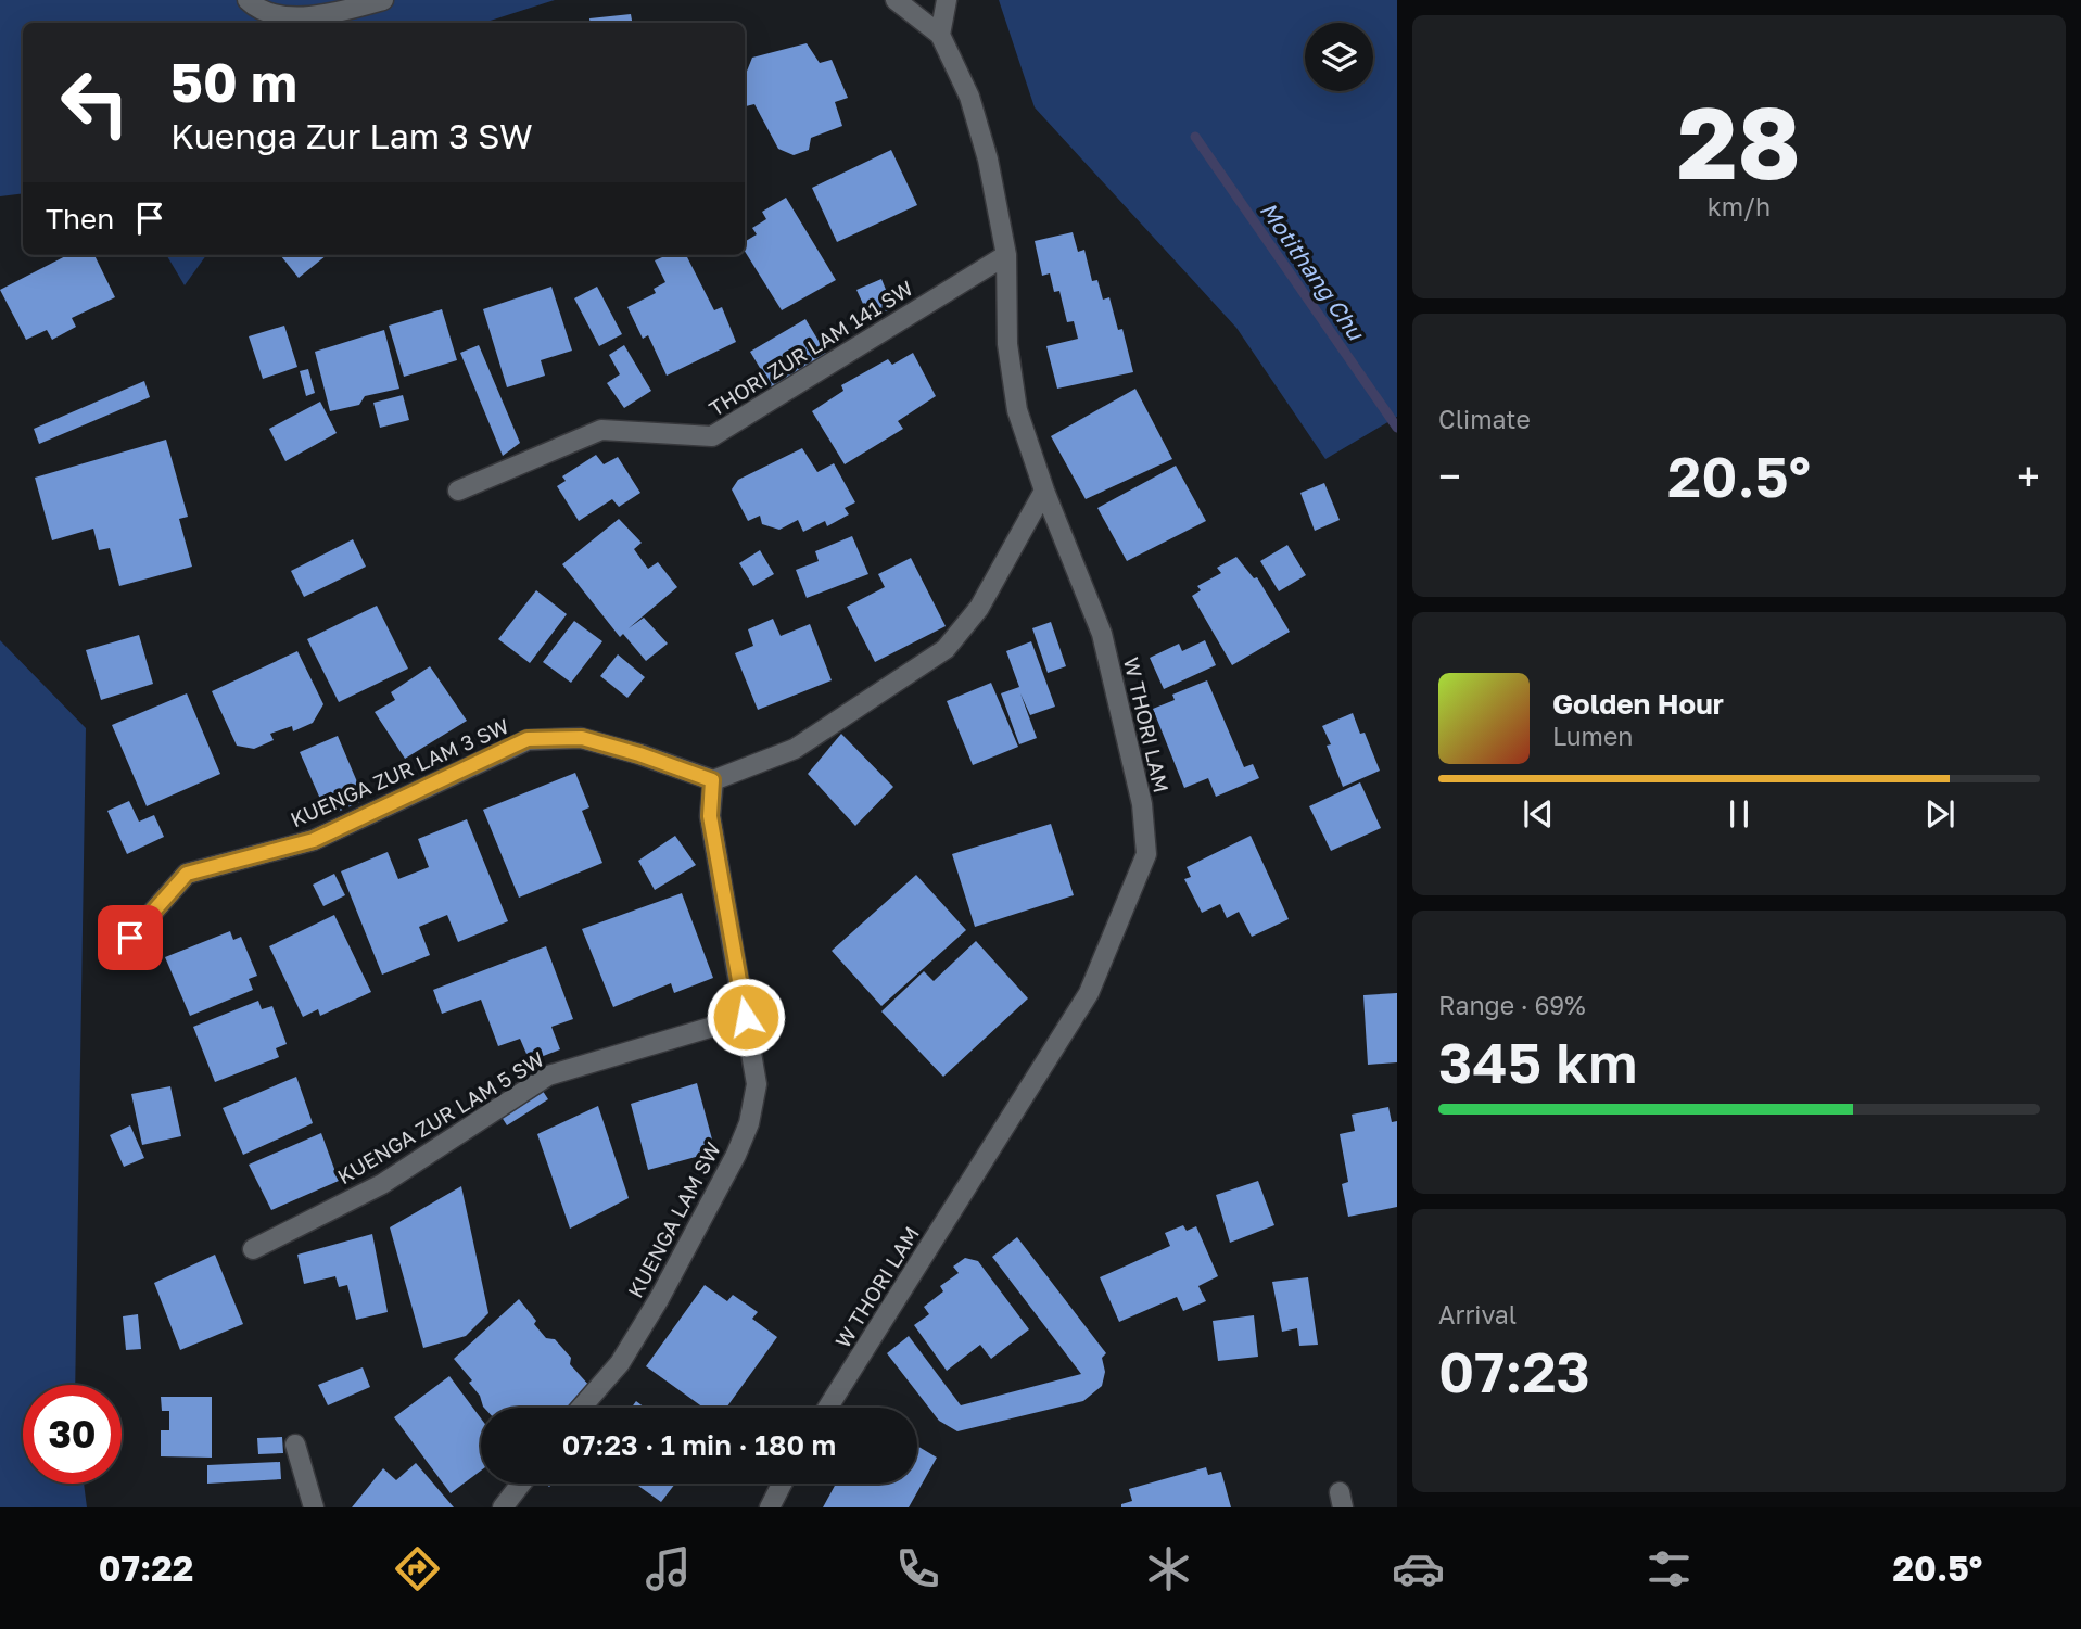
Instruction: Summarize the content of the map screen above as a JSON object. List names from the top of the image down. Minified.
{"streets":{"street":["THORI ZUR LAM 141 SW","W THORI LAM","KUENGA ZUR LAM 3 SW","KUENGA ZUR LAM 5 SW","KUENGA LAM SW"]},"crossings":[["THORI ZUR LAM 141 SW","W THORI LAM"],["KUENGA ZUR LAM 3 SW","KUENGA LAM SW"],["KUENGA ZUR LAM 5 SW","KUENGA LAM SW"]],"water":["Motithang Chu"],"page":{"tile":[["28","km/h"],"Climate",["Range · 69%","345 km"],["Arrival","07:23"]],"turn":["50 m","Kuenga Zur Lam 3 SW"],"then":"Then","heat":["−","20.5°","+"],"song":["Golden Hour","Lumen"],"limit":"30","trip":"07:23 · 1 min · 180 m","tabs":["07:22","20.5°"]}}
